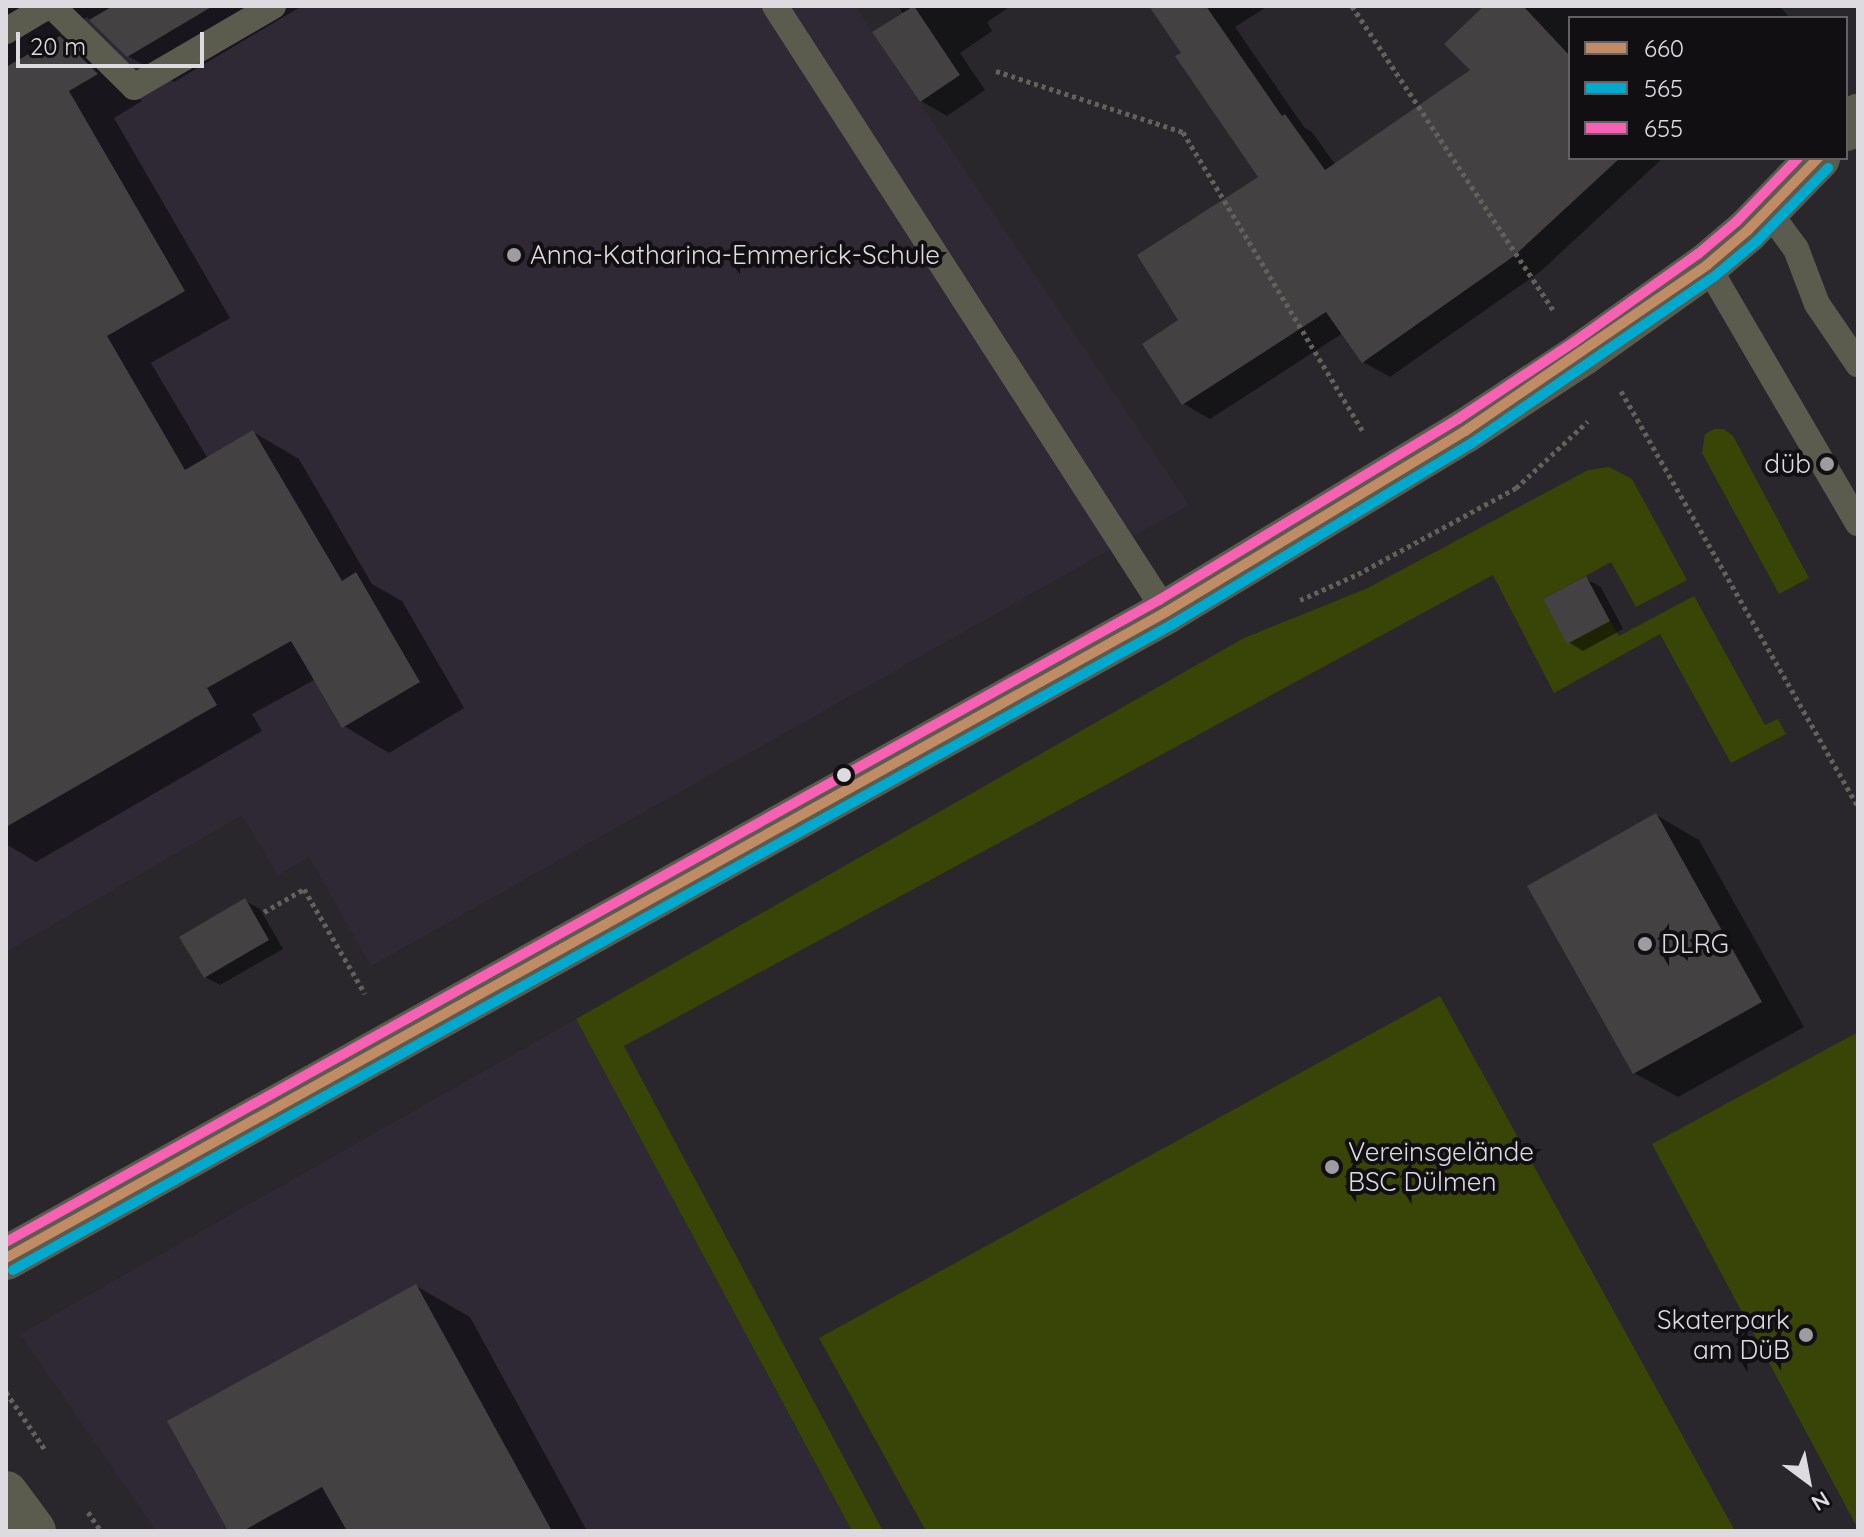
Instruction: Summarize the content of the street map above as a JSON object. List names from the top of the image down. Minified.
{"places":["Anna-Katharina-Emmerick-Schule","düb","DLRG","Vereinsgelände BSC Dülmen","Skaterpark am DüB"],"lines":["transit line 660","transit line 655","transit line 565"],"legend":["660","565","655"],"scale_bar":"20 m","north":"bottom right"}
